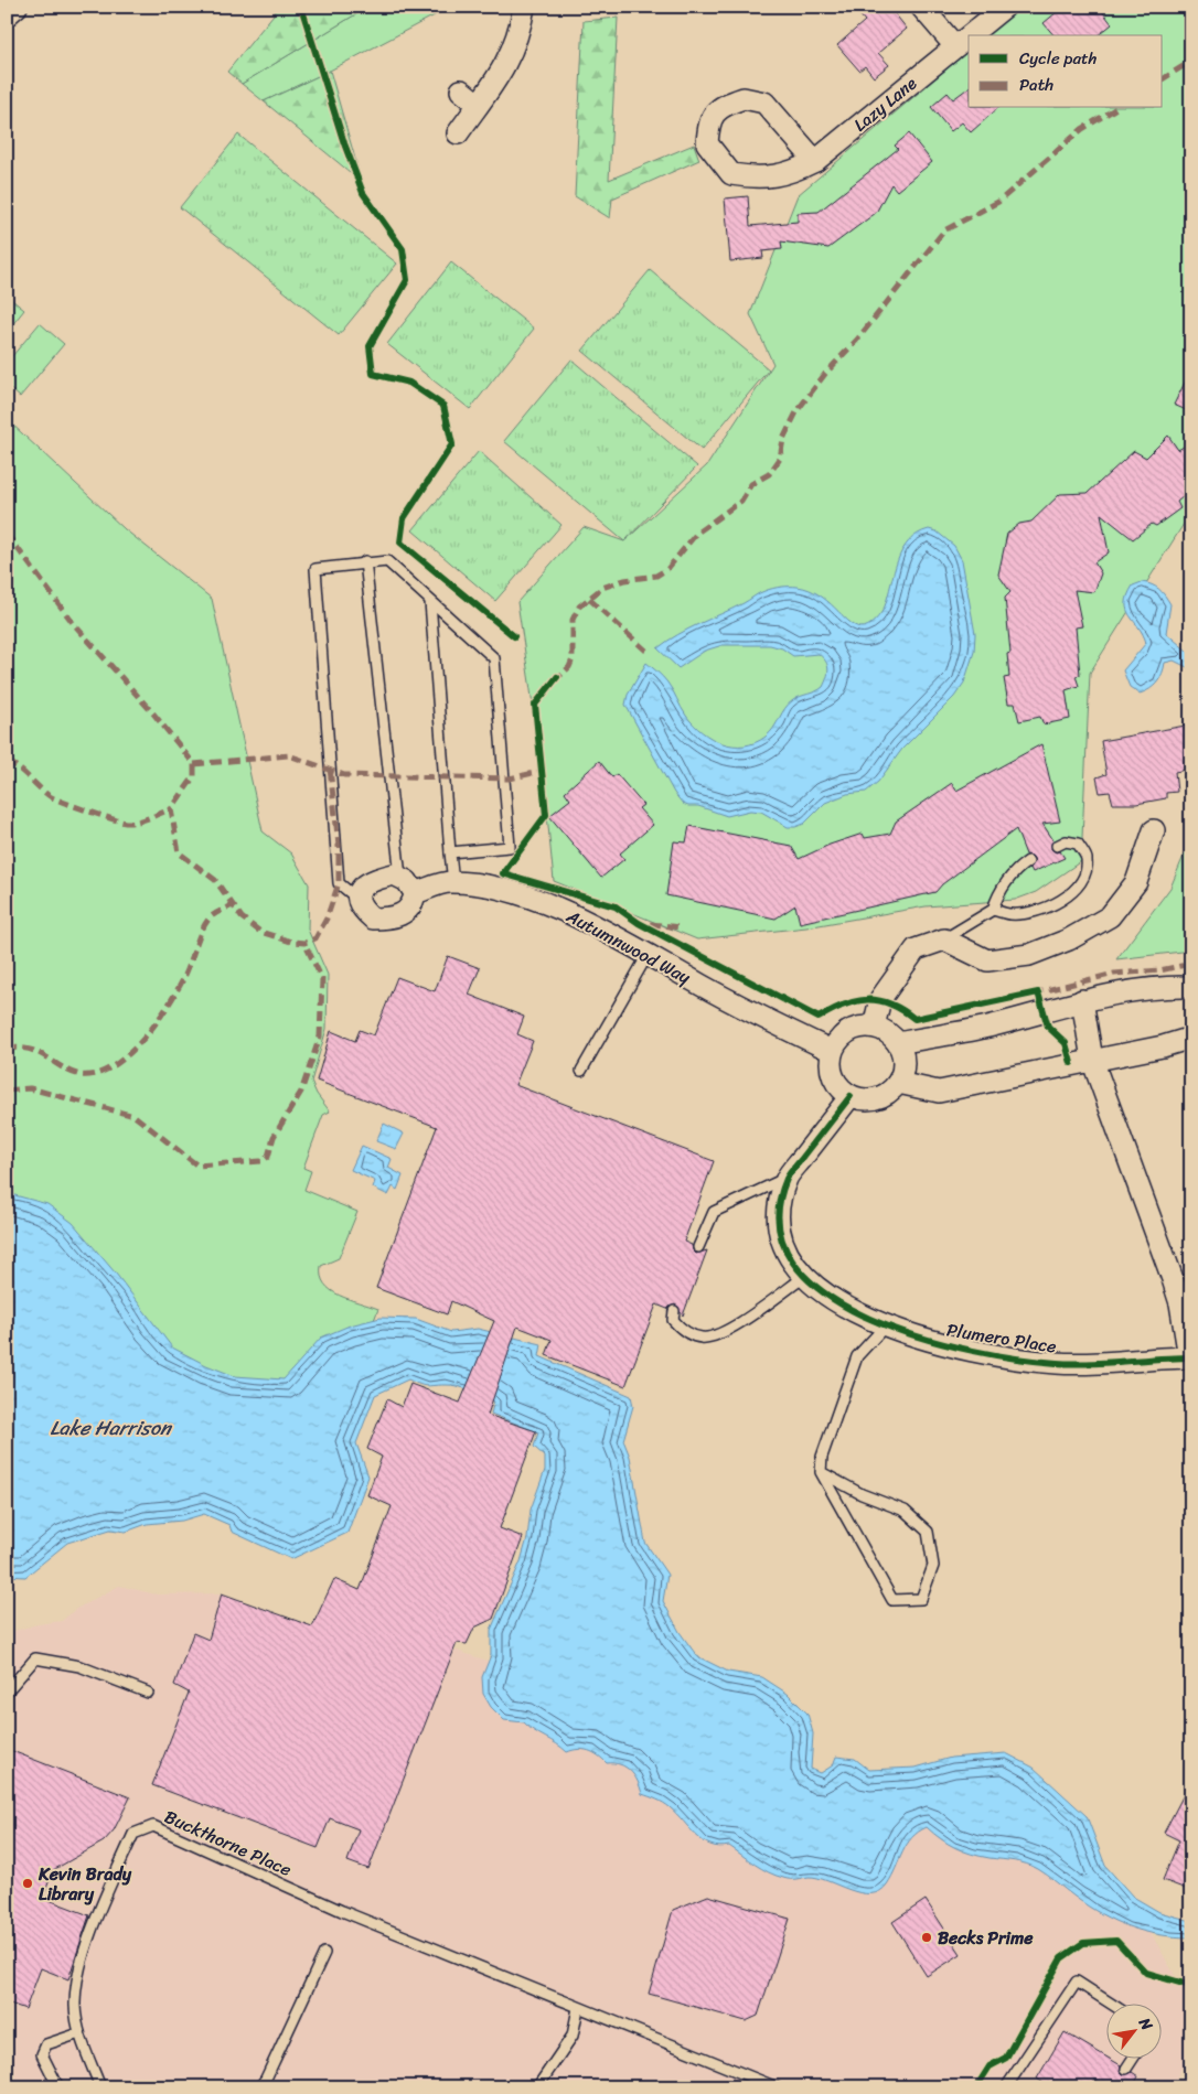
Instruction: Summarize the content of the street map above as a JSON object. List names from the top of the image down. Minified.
{"streets":{"street":["Lazy Lane","Autumnwood Way","Plumero Place"],"lane":["Buckthorne Place"]},"crossings":[["Autumnwood Way","Plumero Place"]],"water":["Lake Harrison"],"places":["Kevin Brady Library","Becks Prime"],"legend":["Cycle path","Path"],"north":"top right"}
